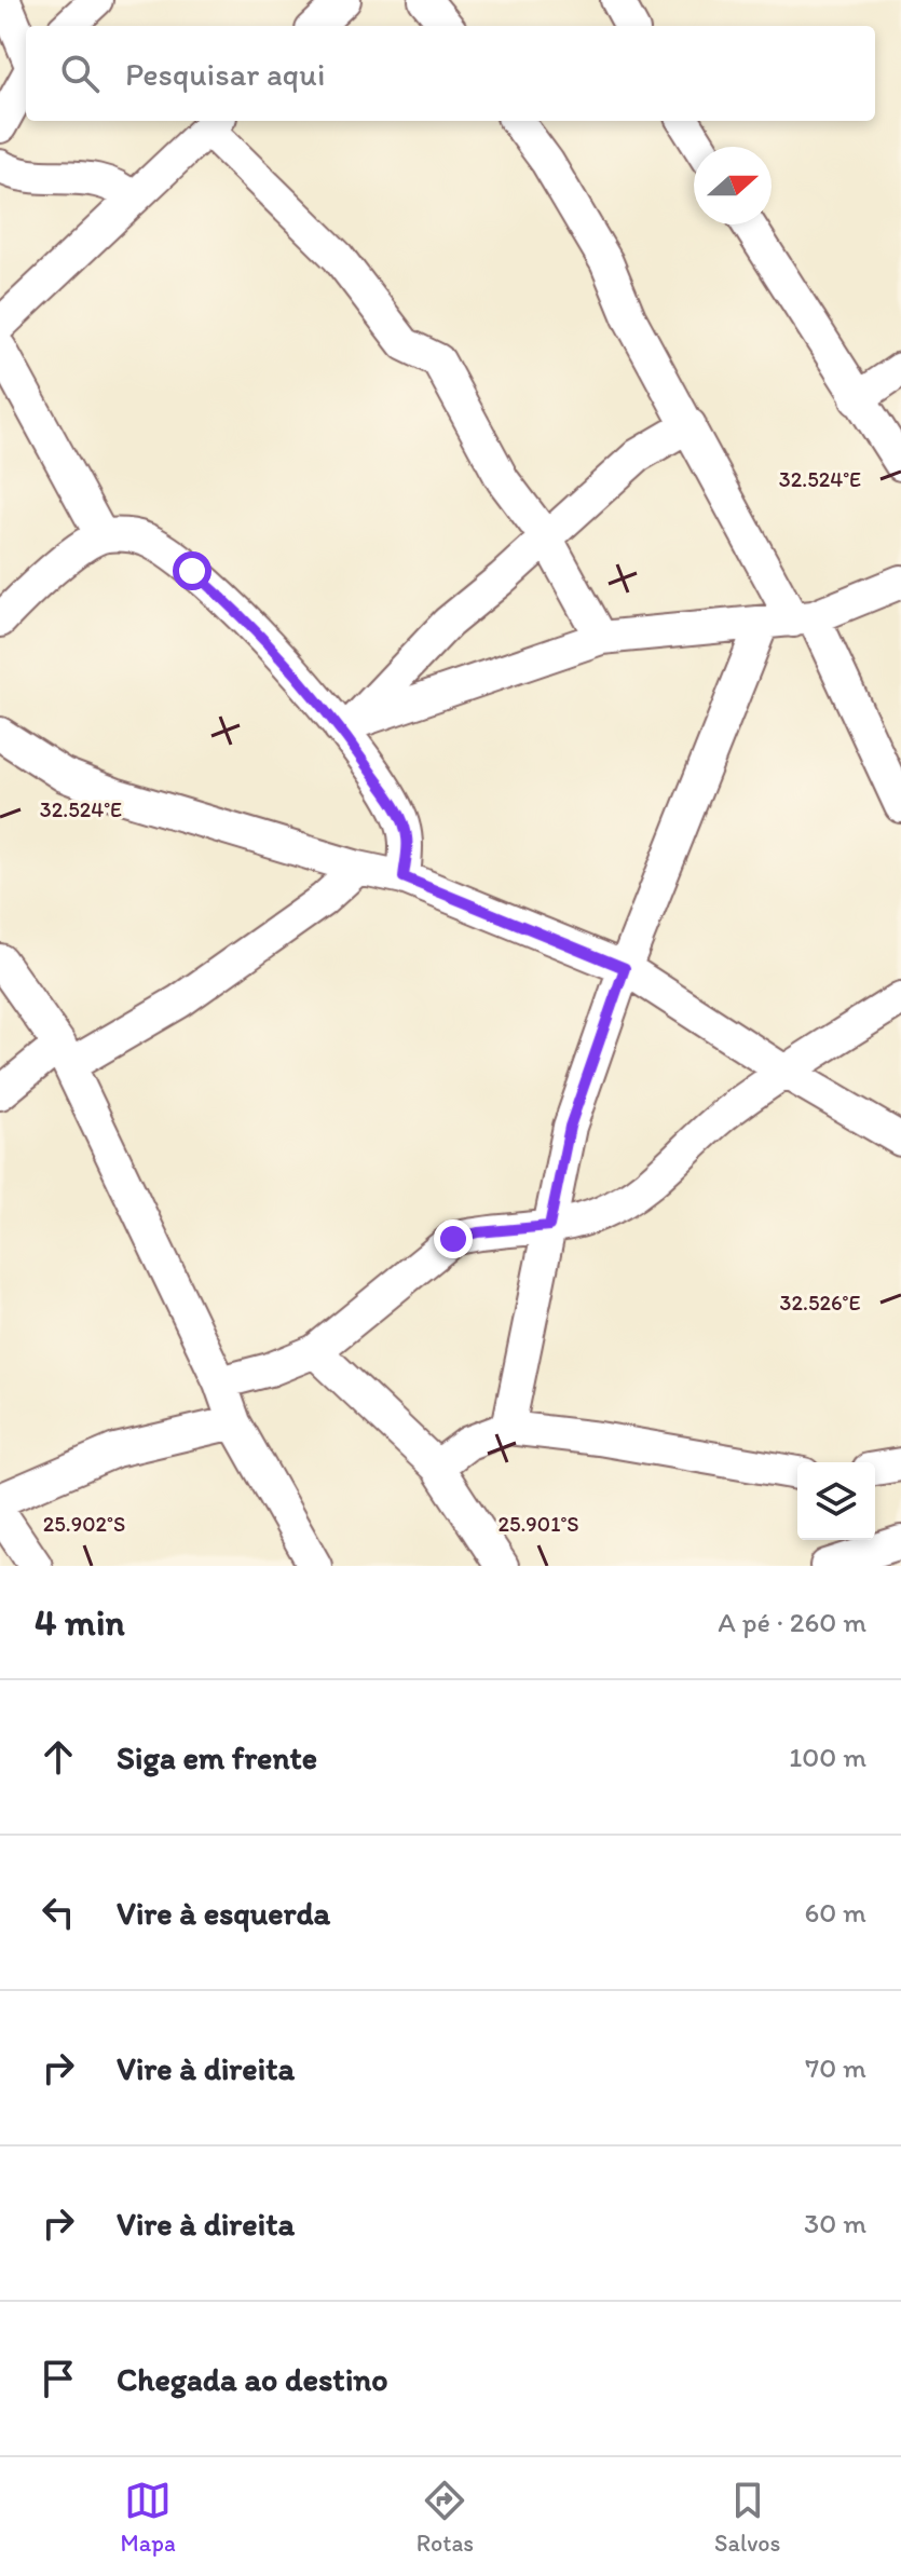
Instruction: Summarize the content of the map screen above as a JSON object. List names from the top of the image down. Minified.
{"north":"right","page":{"search":"Pesquisar aqui","heading":["4 min","A pé · 260 m"],"list":[["Siga em frente","100 m"],["Vire à esquerda","60 m"],["Vire à direita","70 m"],["Vire à direita","30 m"],"Chegada ao destino"],"nav":["Mapa","Rotas","Salvos"]},"coordinates":["32.524°E","32.526°E","25.902°S","25.901°S"]}
